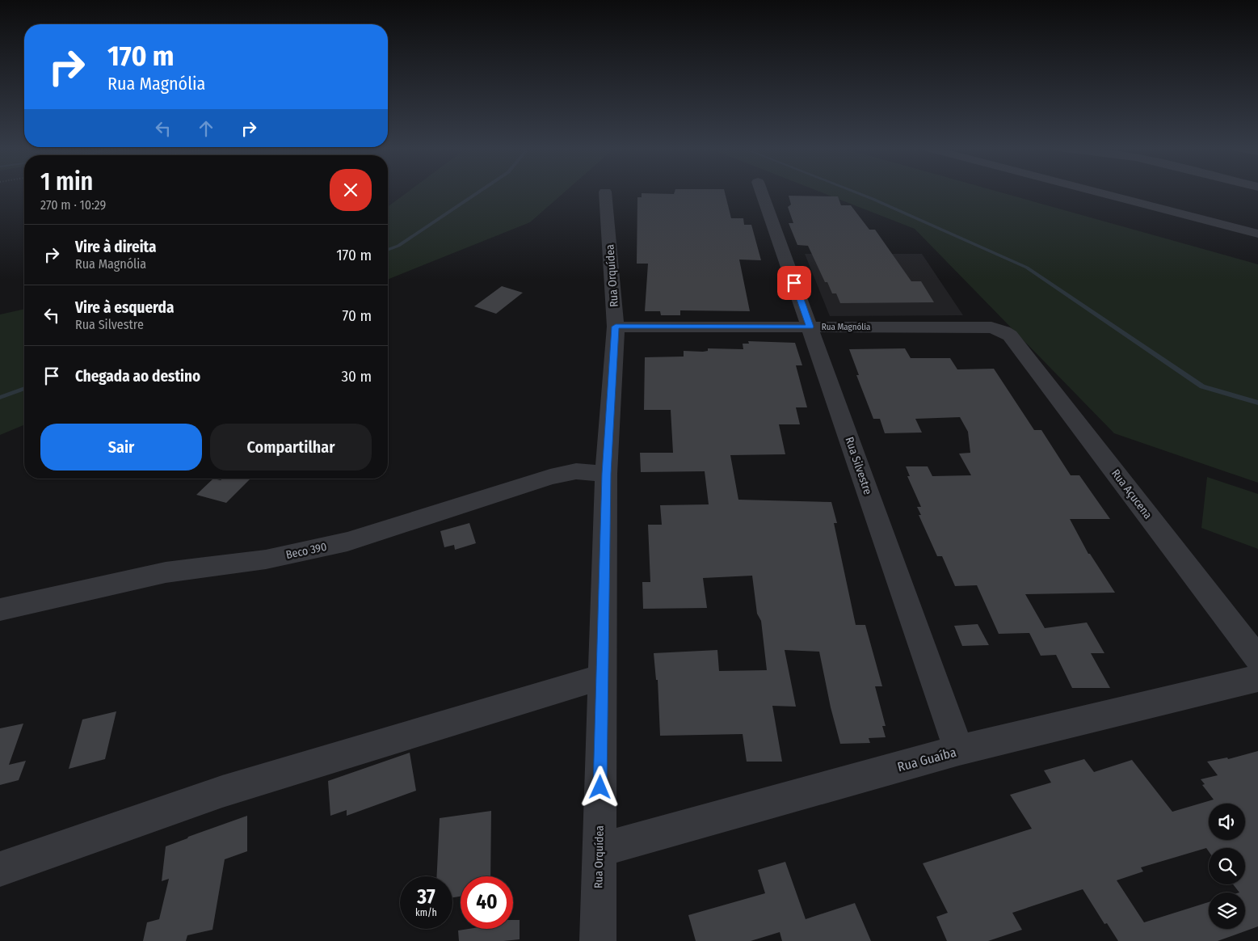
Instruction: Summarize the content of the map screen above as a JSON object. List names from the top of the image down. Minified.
{"streets":{"street":["Rua Orquídea","Rua Magnólia","Rua Silvestre","Rua Açucena","Beco 390","Rua Guaíba"]},"crossings":[["Rua Orquídea","Rua Magnólia"],["Rua Orquídea","Beco 390"],["Rua Orquídea","Rua Guaíba"],["Rua Magnólia","Rua Silvestre"],["Rua Magnólia","Rua Açucena"],["Rua Silvestre","Rua Guaíba"]],"page":{"turn":["170 m","Rua Magnólia"],"heading":["1 min","270 m · 10:29"],"list":[{"name":"Vire à direita","note":"Rua Magnólia","value":"170 m"},{"name":"Vire à esquerda","note":"Rua Silvestre","value":"70 m"},{"name":"Chegada ao destino","value":"30 m"}],"buttons":["Sair","Compartilhar"],"speed":"37 km/h","limit":"40"}}
